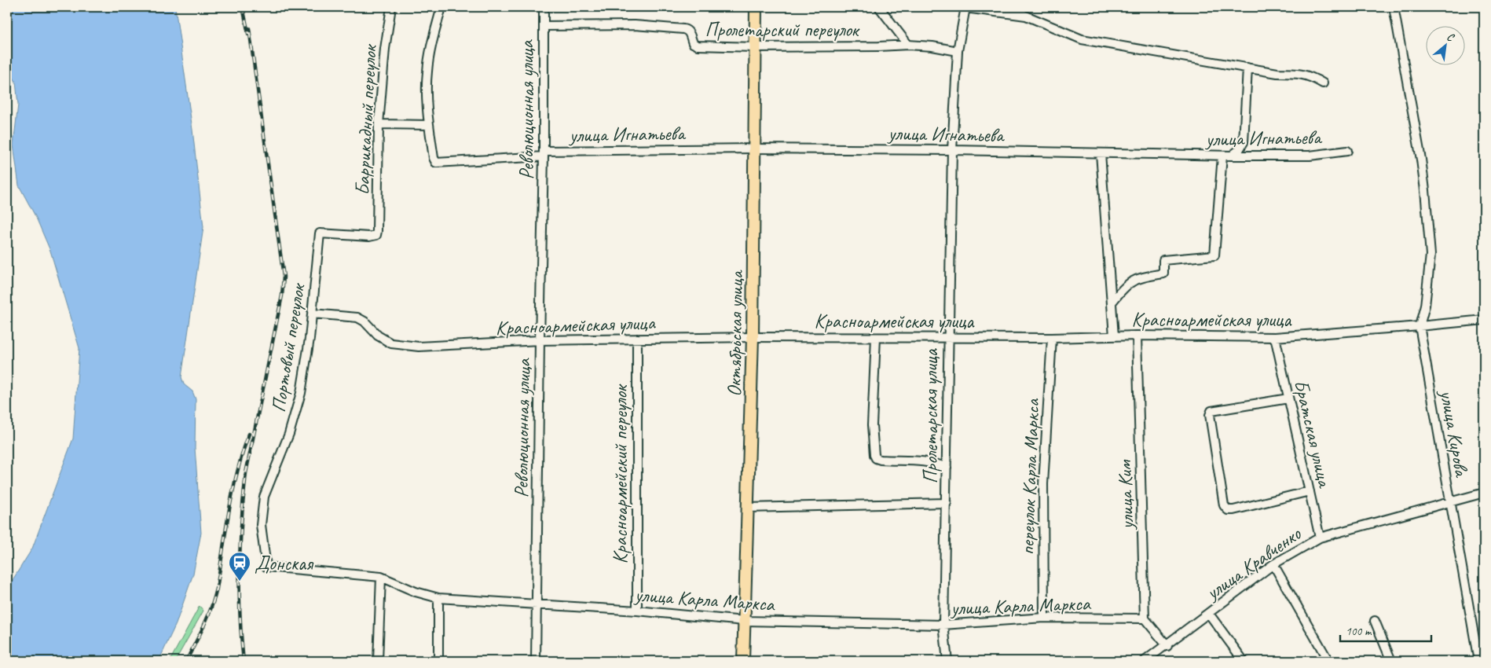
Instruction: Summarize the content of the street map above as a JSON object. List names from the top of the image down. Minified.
{"streets":{"main road":["Октябрьская улица"],"street":["Пролетарский переулок","Революционная улица","Баррикадный переулок","улица Игнатьева","Красноармейская улица","Портовый переулок","Пролетарская улица","Братская улица","улица Кирова","Красноармейский переулок","переулок Карла Маркса","улица Ким","улица Кравченко","улица Карла Маркса"]},"crossings":[["Пролетарский переулок","Революционная улица"],["Пролетарский переулок","Октябрьская улица"],["Пролетарский переулок","Пролетарская улица"],["Революционная улица","улица Игнатьева"],["Революционная улица","Красноармейская улица"],["Революционная улица","улица Карла Маркса"],["Баррикадный переулок","Портовый переулок"],["улица Игнатьева","Октябрьская улица"],["улица Игнатьева","Пролетарская улица"],["Красноармейская улица","Октябрьская улица"],["Красноармейская улица","Портовый переулок"],["Красноармейская улица","Пролетарская улица"],["Красноармейская улица","Братская улица"],["Красноармейская улица","улица Кирова"],["Красноармейская улица","Красноармейский переулок"],["Красноармейская улица","переулок Карла Маркса"],["Красноармейская улица","улица Ким"],["Октябрьская улица","улица Карла Маркса"],["Портовый переулок","улица Карла Маркса"],["Пролетарская улица","улица Карла Маркса"],["Братская улица","улица Кравченко"],["улица Кирова","улица Кравченко"],["Красноармейский переулок","улица Карла Маркса"],["переулок Карла Маркса","улица Карла Маркса"],["улица Ким","улица Карла Маркса"]],"places":{"station":["Донская"]},"scale_bar":"100 m","north":"top right"}
